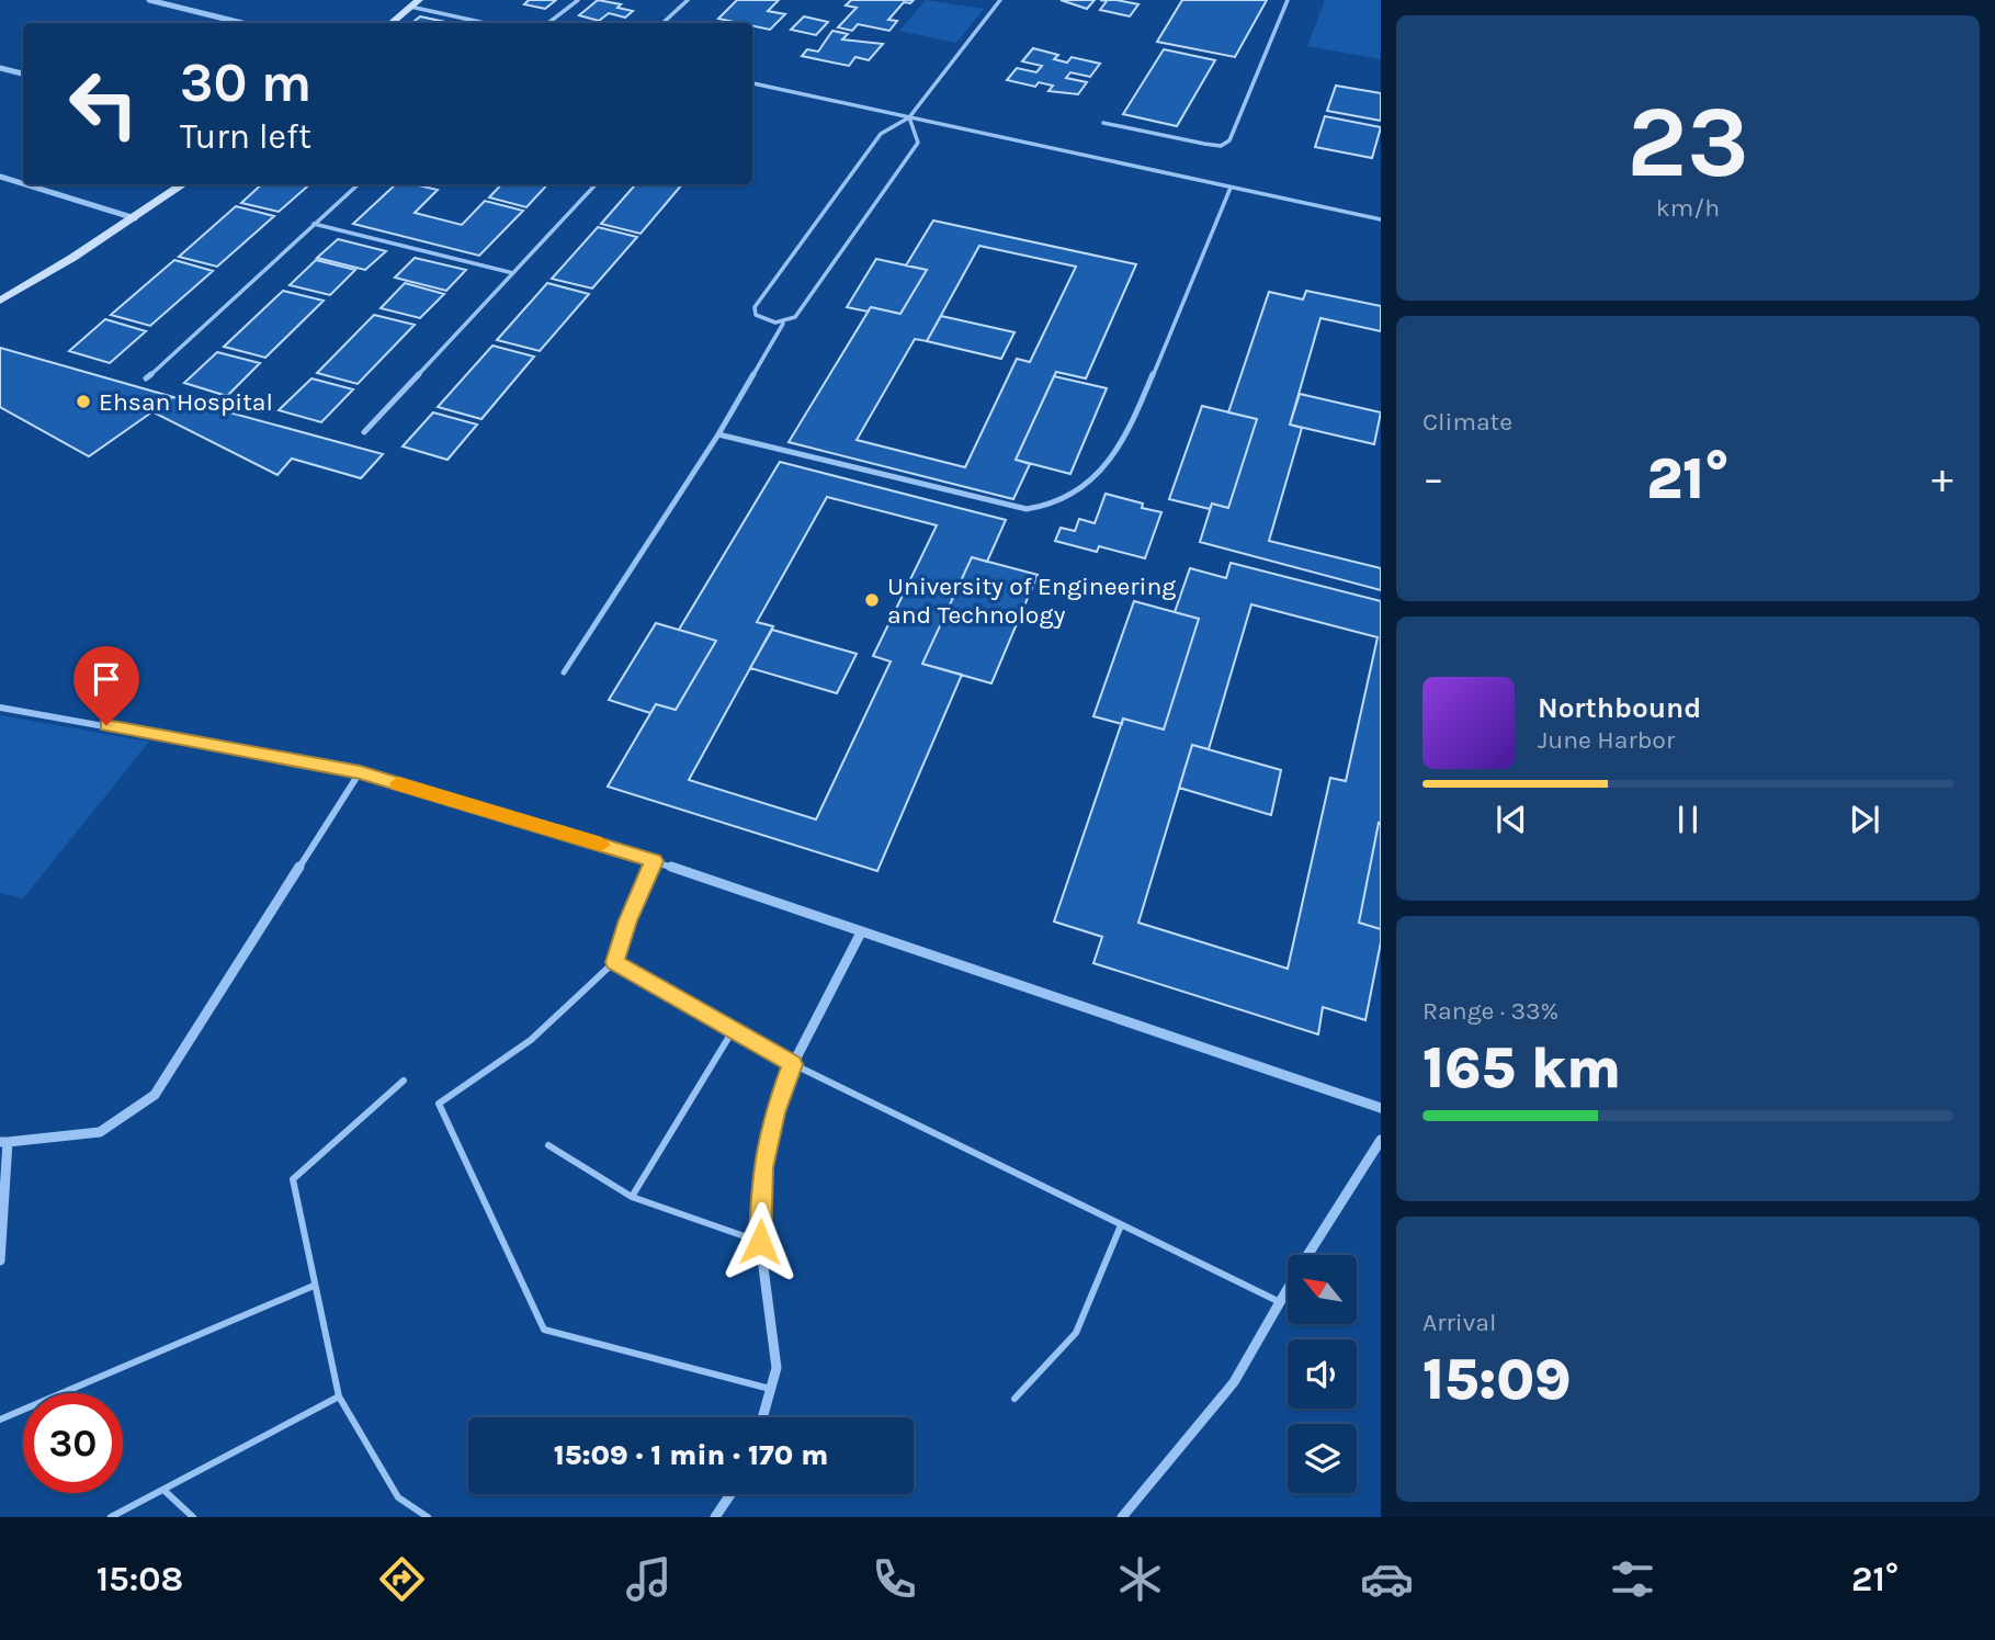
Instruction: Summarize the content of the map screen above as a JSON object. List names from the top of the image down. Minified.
{"places":["Ehsan Hospital","University of Engineering and Technology"],"north":"top left","page":{"tile":[["23","km/h"],"Climate",["Range · 33%","165 km"],["Arrival","15:09"]],"turn":["30 m","Turn left"],"heat":["−","21°","+"],"song":["Northbound","June Harbor"],"limit":"30","trip":"15:09 · 1 min · 170 m","tabs":["15:08","21°"]}}
